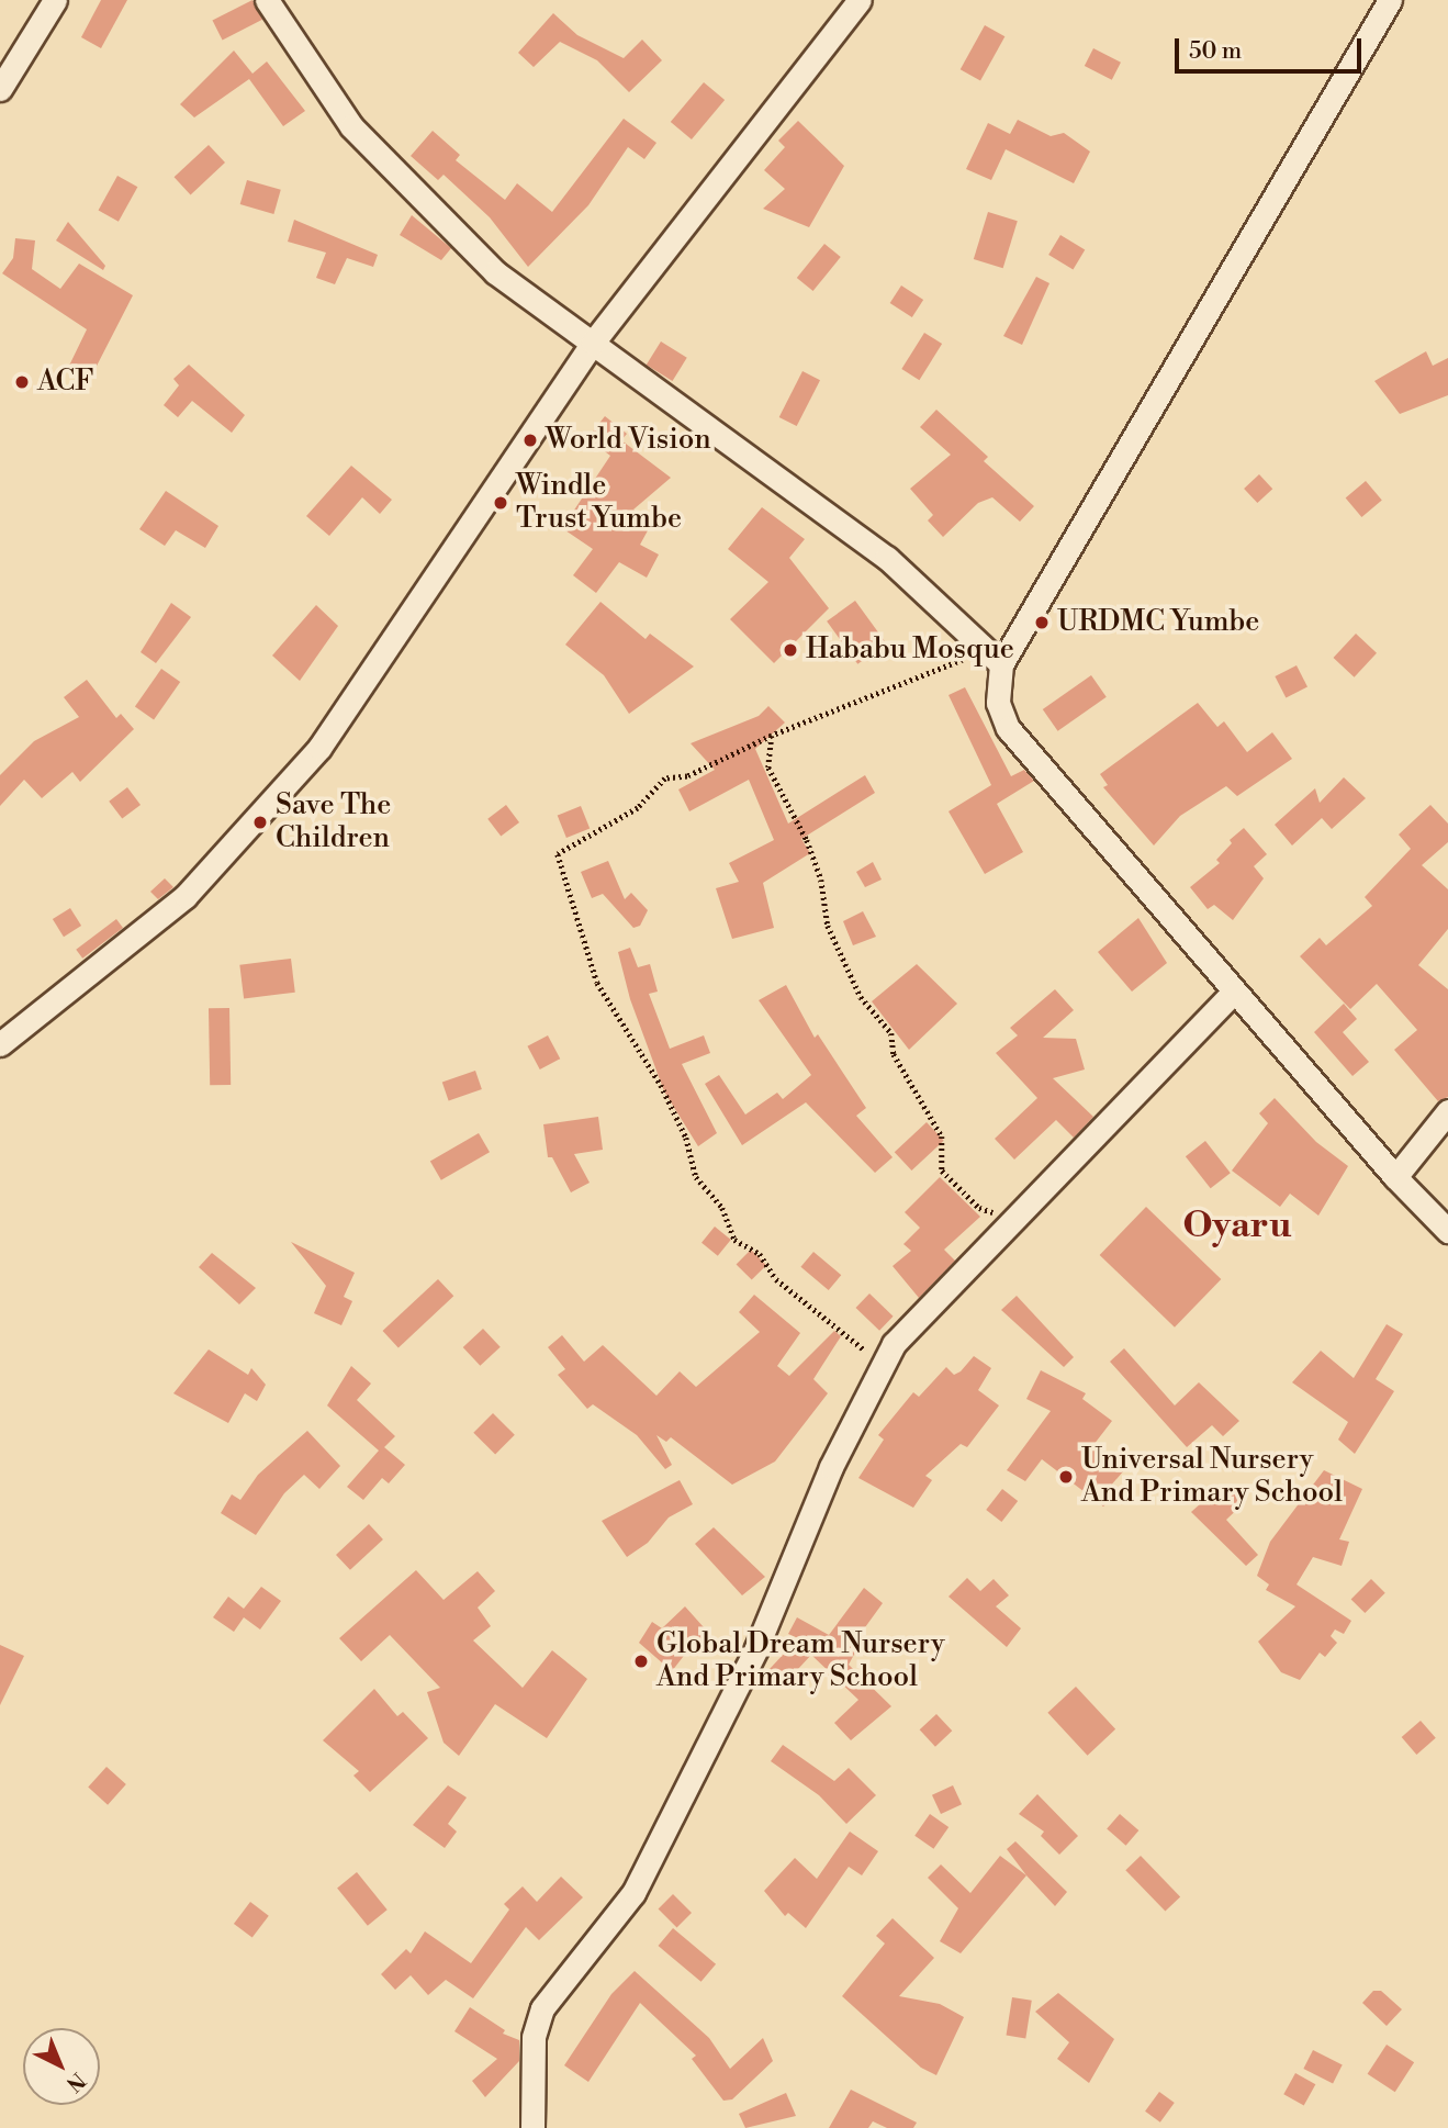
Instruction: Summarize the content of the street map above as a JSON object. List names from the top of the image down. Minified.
{"districts":["Oyaru"],"places":["ACF","World Vision","Windle Trust Yumbe","URDMC Yumbe","Hababu Mosque","Save The Children","Universal Nursery And Primary School","Global Dream Nursery And Primary School"],"scale_bar":"50 m","north":"bottom right"}
